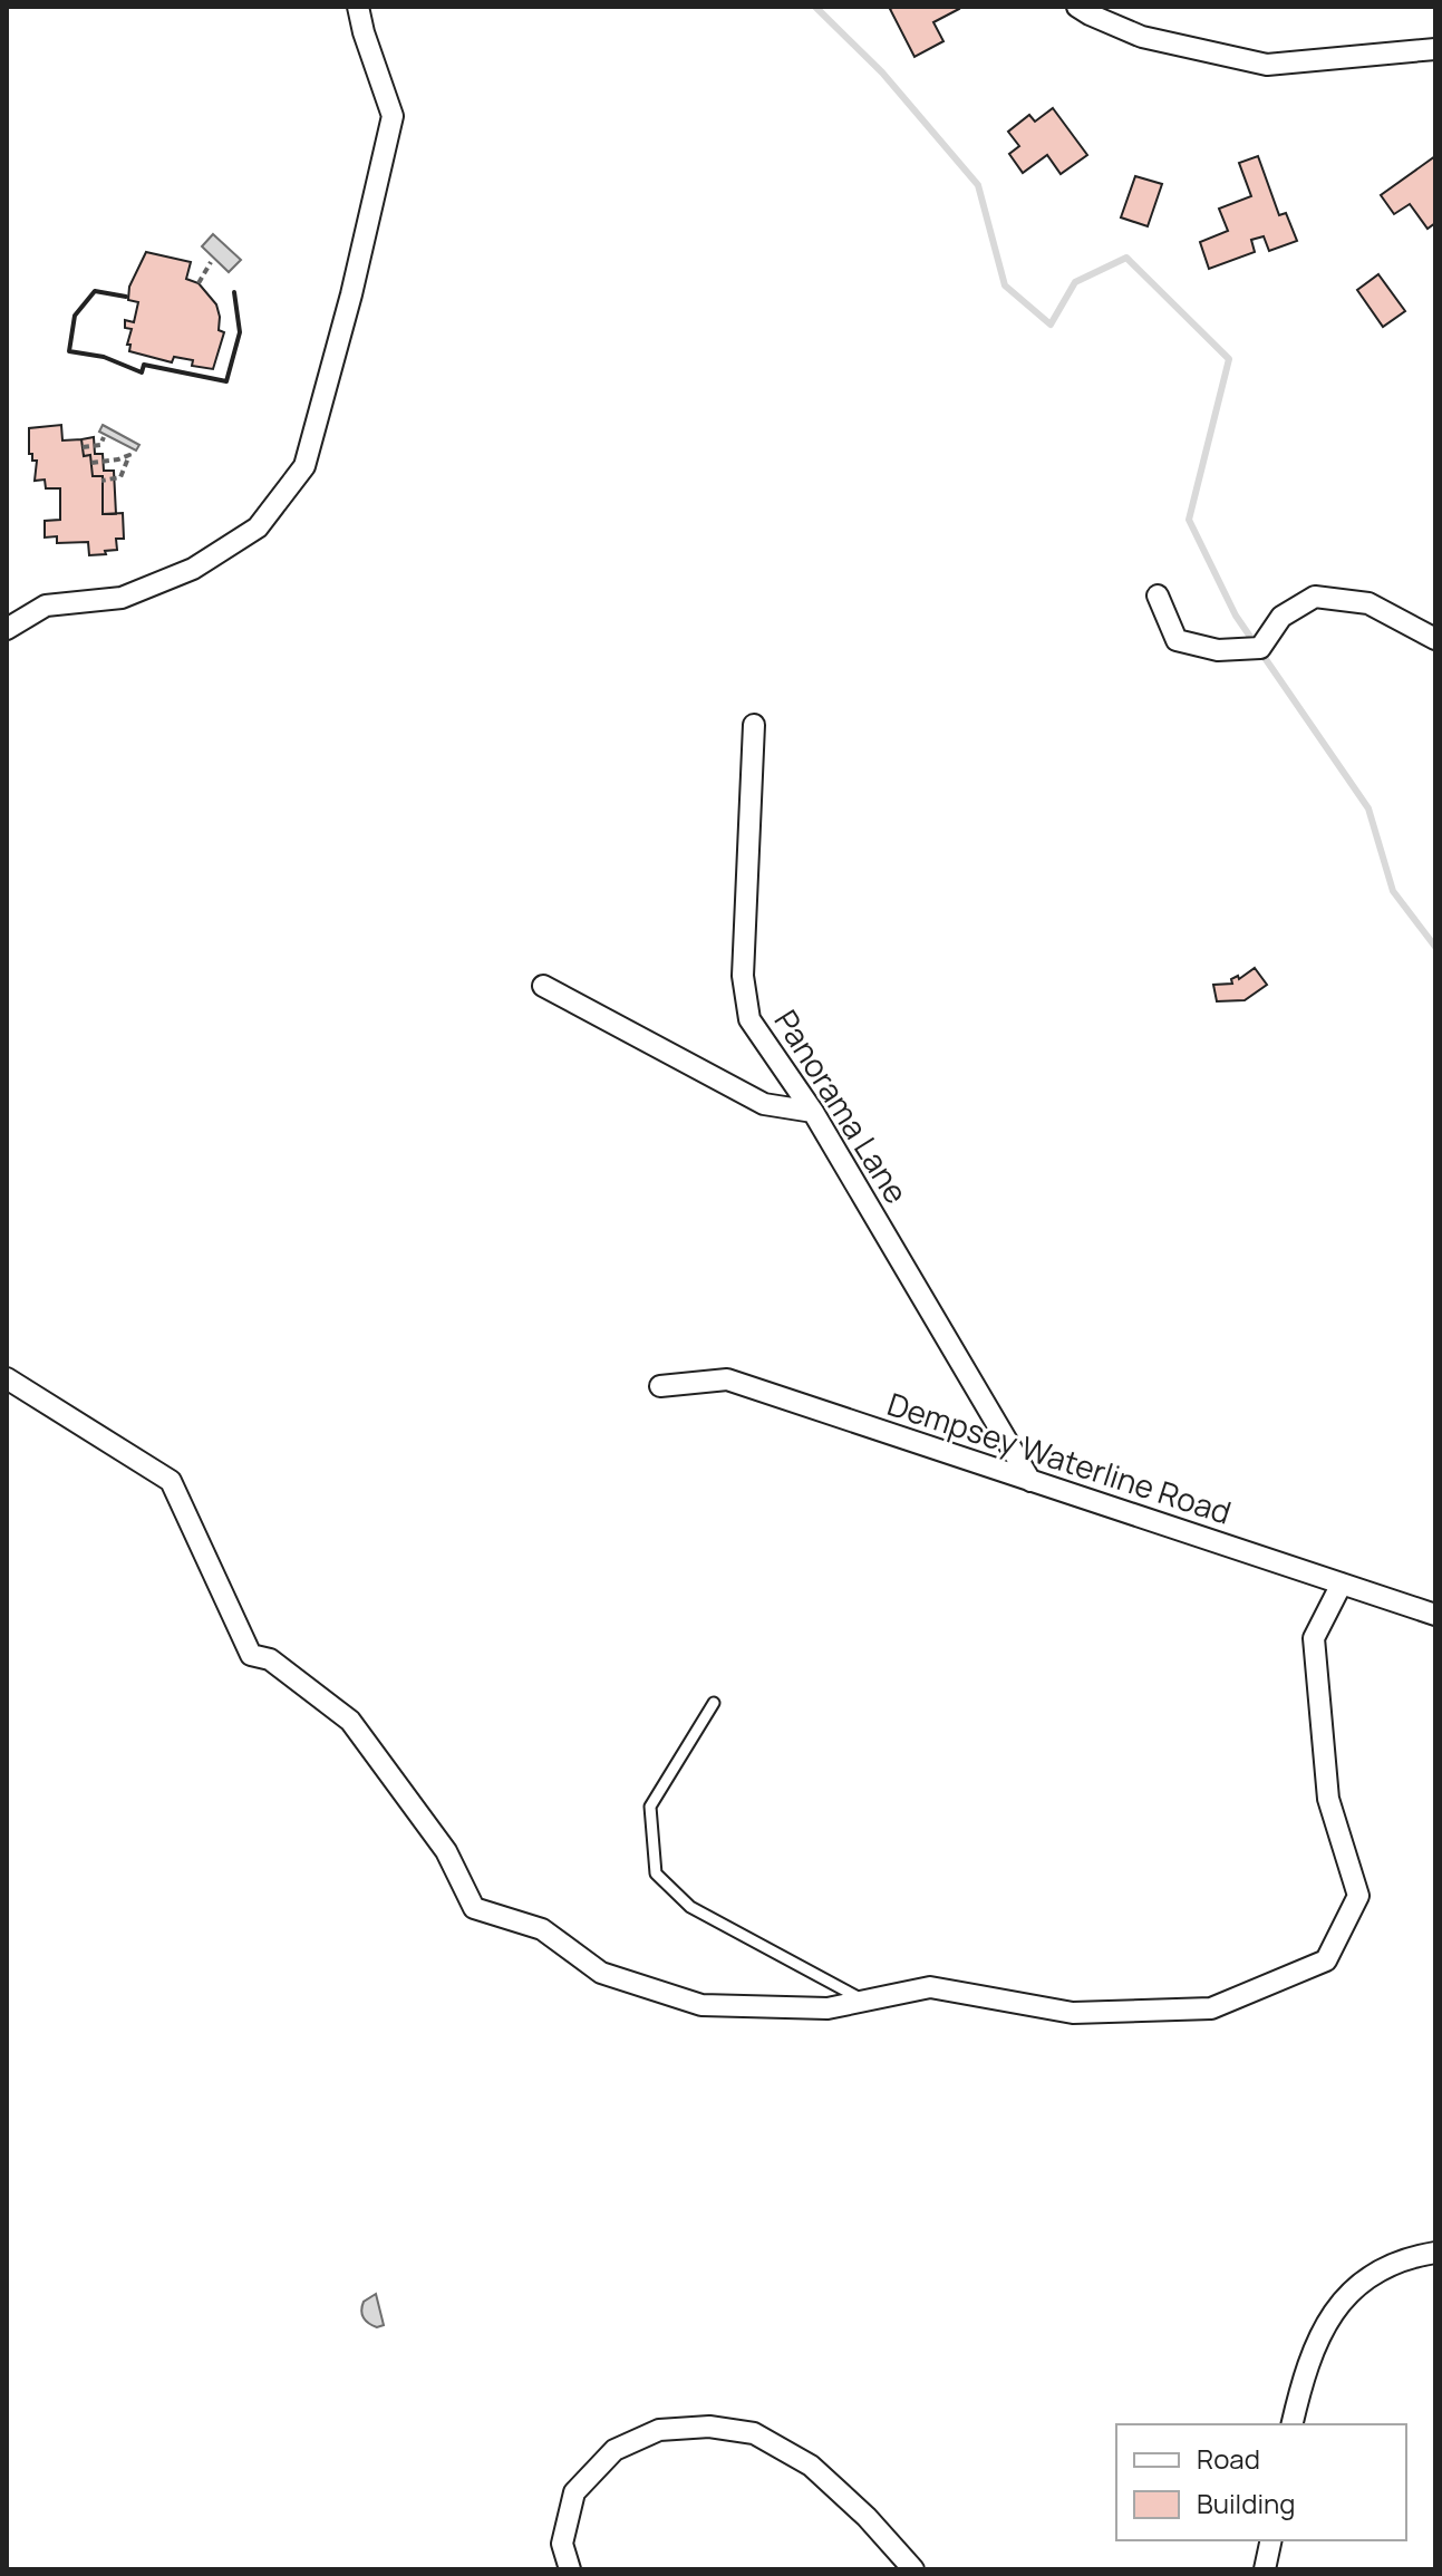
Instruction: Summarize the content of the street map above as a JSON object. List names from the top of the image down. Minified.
{"streets":{"street":["Panorama Lane","Dempsey Waterline Road"]},"crossings":[["Panorama Lane","Dempsey Waterline Road"]],"legend":["Road","Building"]}
